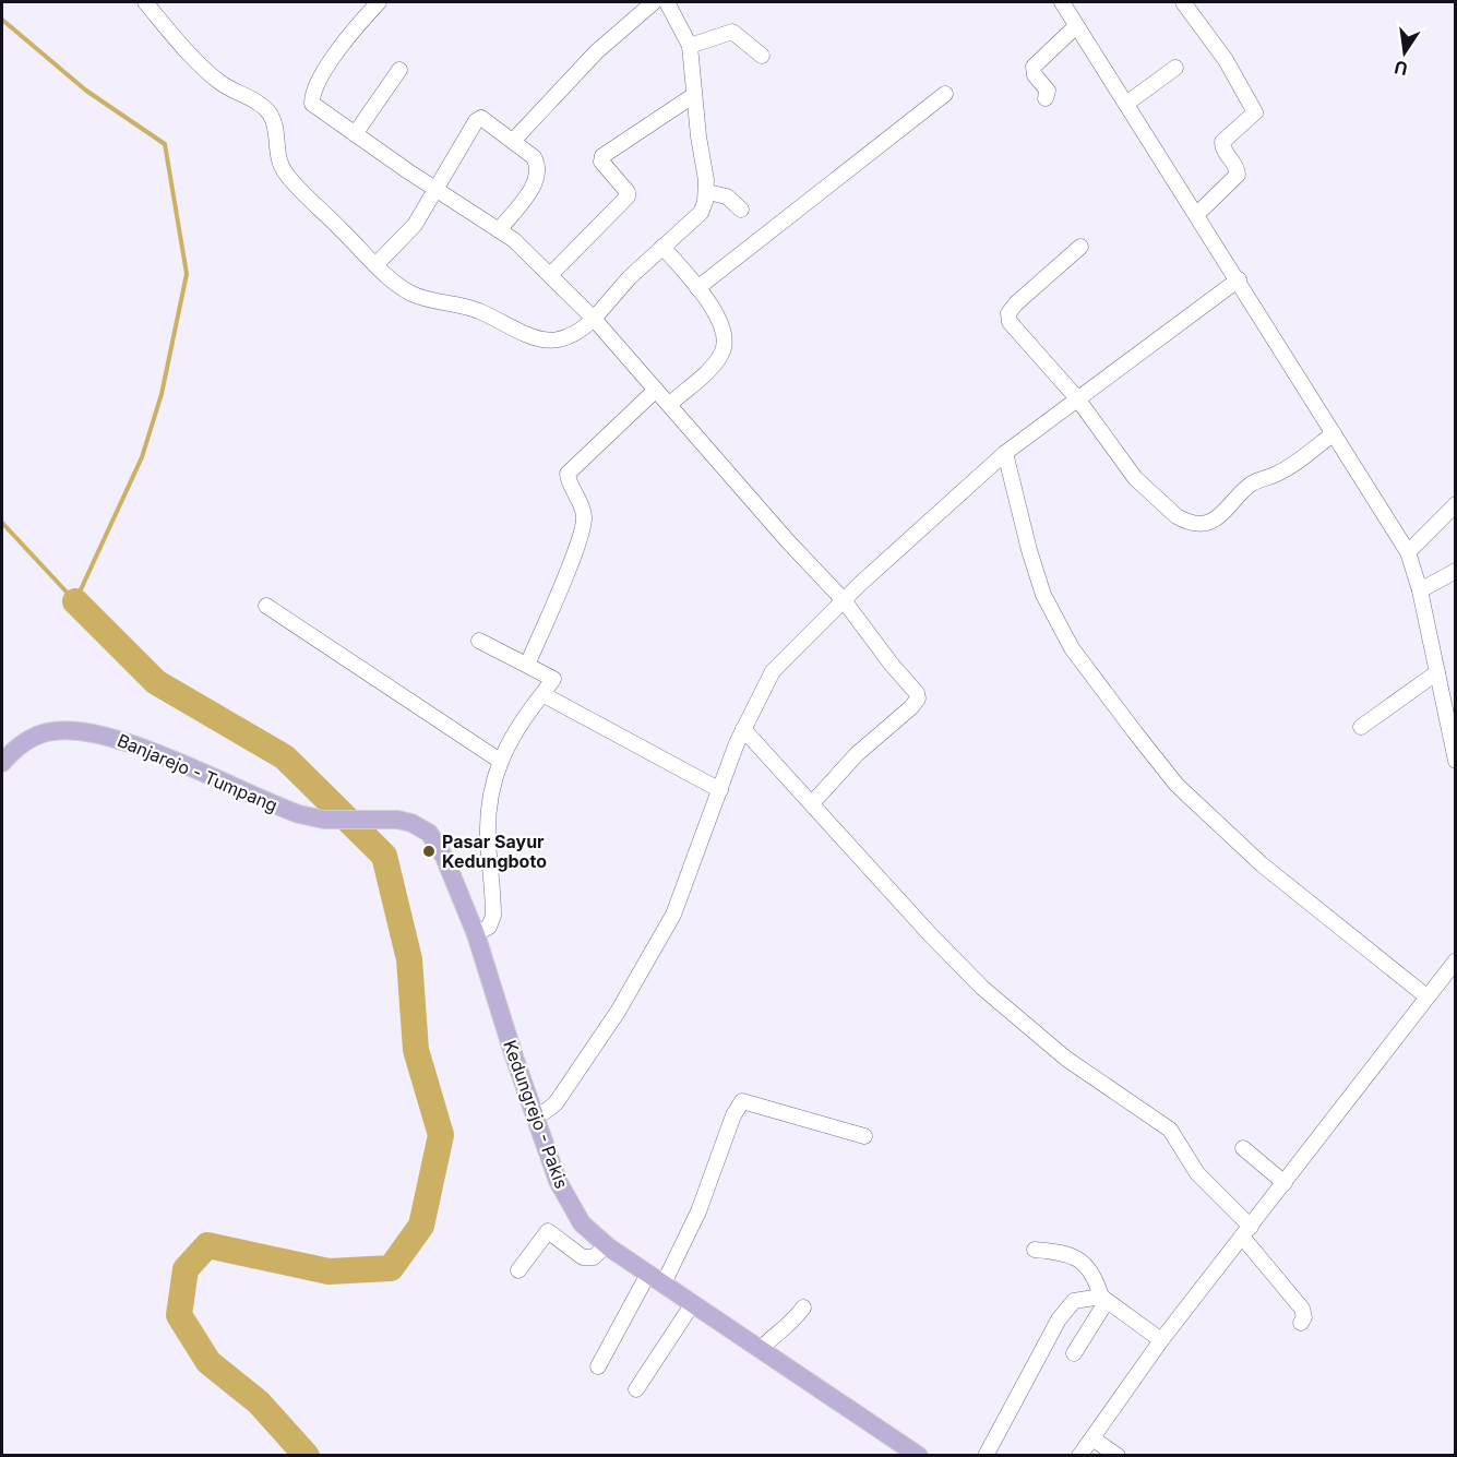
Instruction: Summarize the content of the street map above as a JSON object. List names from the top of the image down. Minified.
{"streets":{"main road":["Banjarejo - Tumpang","Kedungrejo - Pakis"]},"crossings":[["Banjarejo - Tumpang","Kedungrejo - Pakis"]],"places":["Pasar Sayur Kedungboto"],"north":"bottom"}
